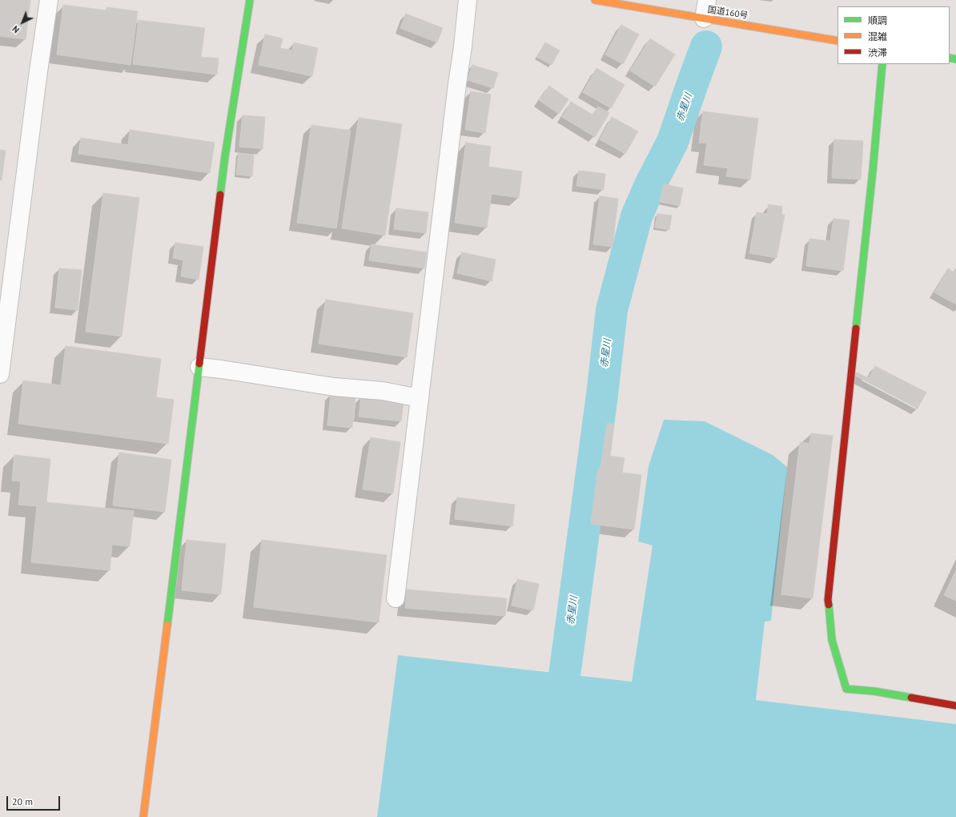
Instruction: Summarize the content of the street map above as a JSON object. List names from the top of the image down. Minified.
{"streets":{"main road":["国道160号"]},"water":["赤星川"],"legend":["順調","混雑","渋滞"],"scale_bar":"20 m","north":"bottom left"}
